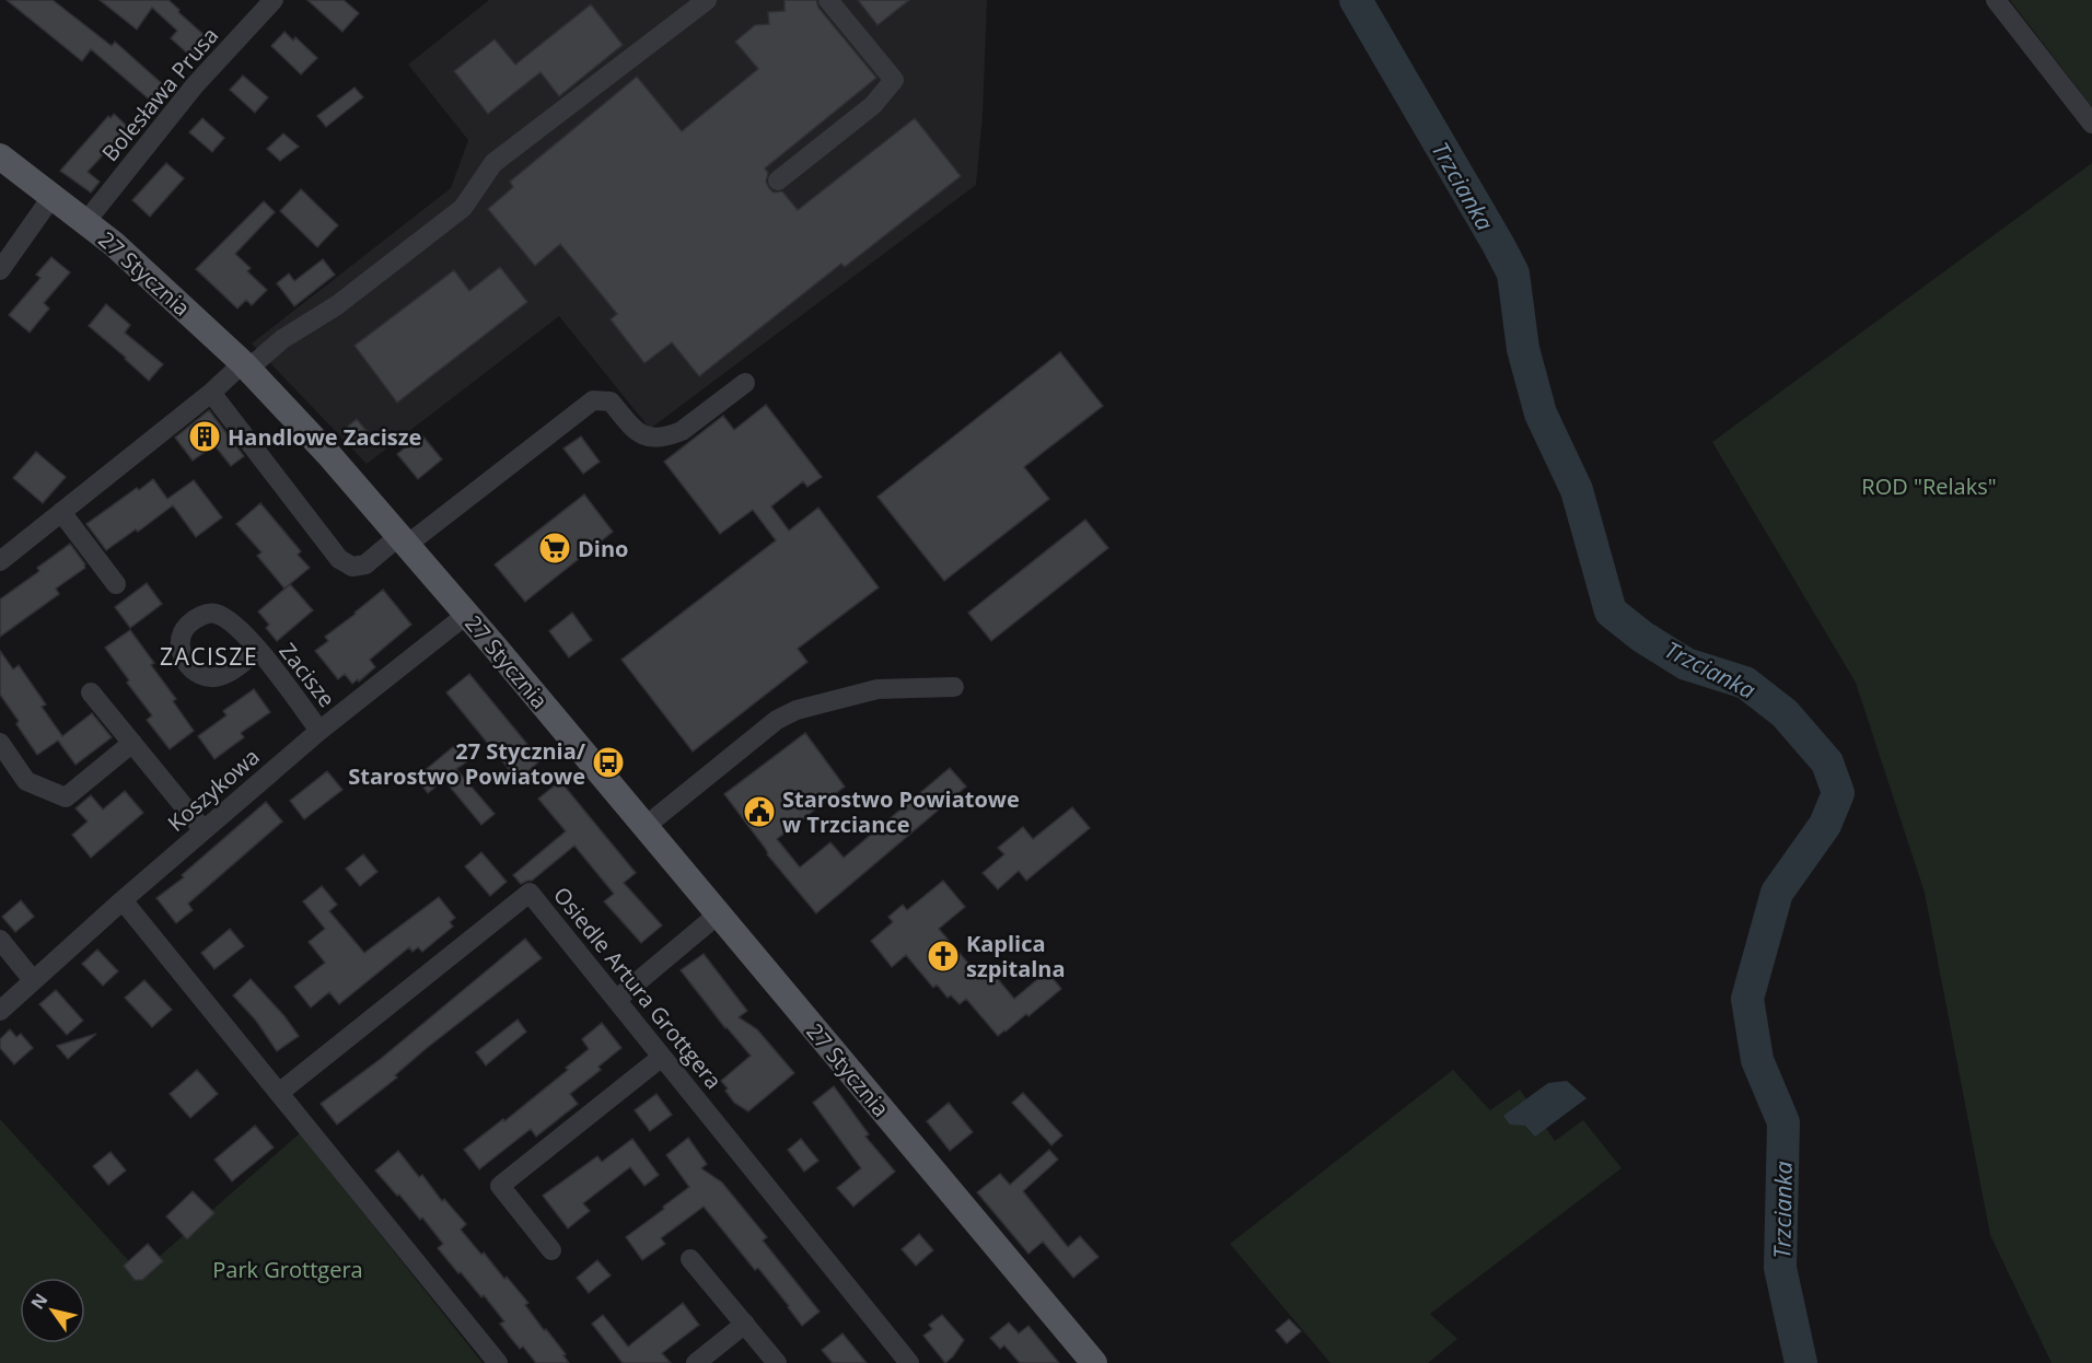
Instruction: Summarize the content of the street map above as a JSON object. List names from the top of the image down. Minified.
{"streets":{"main road":["27 Stycznia"],"street":["Bolesława Prusa","Zacisze","Koszykowa","Osiedle Artura Grottgera"]},"crossings":[["Bolesława Prusa","27 Stycznia"],["27 Stycznia","Koszykowa"],["Zacisze","Koszykowa"]],"districts":["ZACISZE"],"water":["Trzcianka"],"parks":["ROD \"Relaks\"","Park Grottgera"],"places":{"building":["Handlowe Zacisze"],"supermarket":["Dino"],"bus stop":["27 Stycznia/ Starostwo Powiatowe"],"public building":["Starostwo Powiatowe w Trzciance"],"church":["Kaplica szpitalna"]},"north":"top left"}
